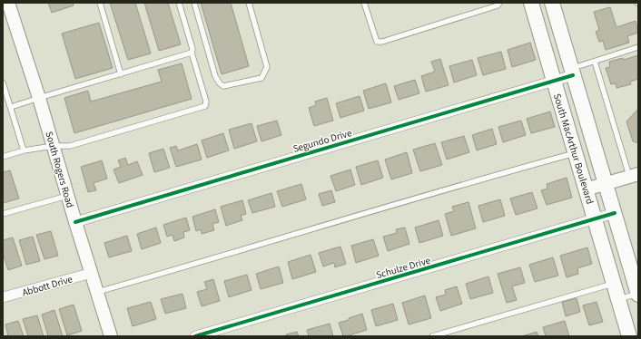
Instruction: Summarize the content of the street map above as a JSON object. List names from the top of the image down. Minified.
{"streets":{"main road":["South MacArthur Boulevard"],"street":["Segundo Drive","South Rogers Road","Schulze Drive","Abbott Drive"]},"crossings":[["Segundo Drive","South MacArthur Boulevard"],["Segundo Drive","South Rogers Road"],["South MacArthur Boulevard","Schulze Drive"],["South Rogers Road","Abbott Drive"]]}
